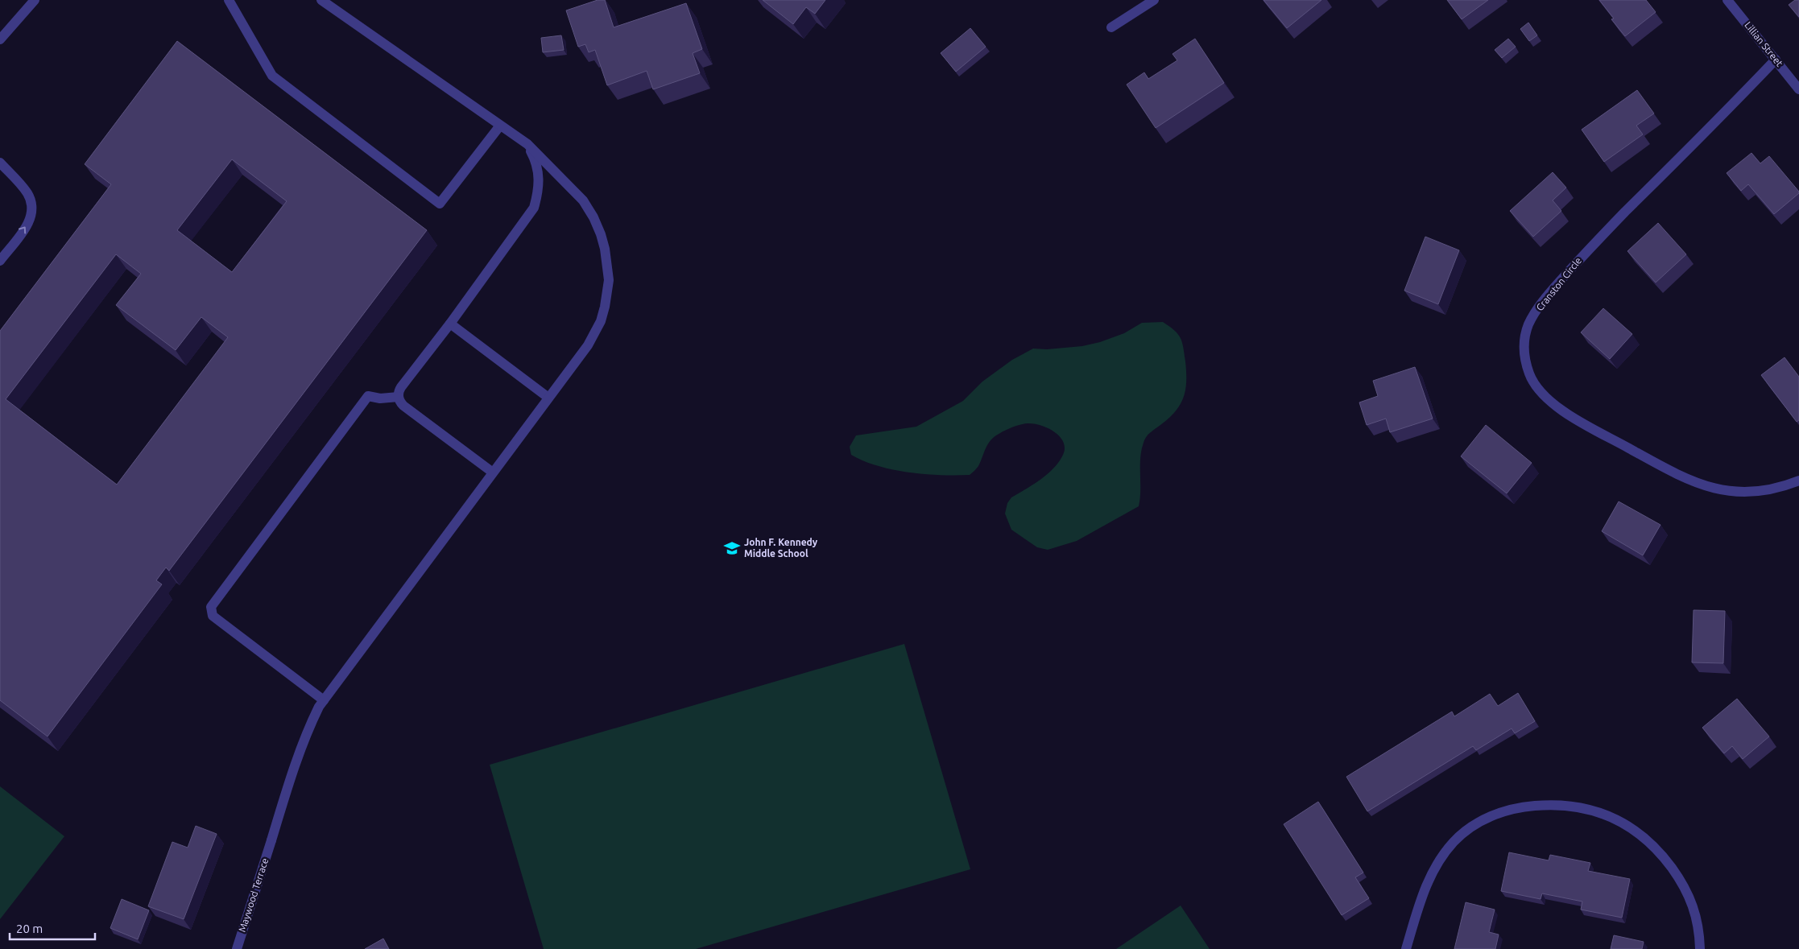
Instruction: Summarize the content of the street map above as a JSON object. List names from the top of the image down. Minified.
{"streets":{"street":["Lillian Street","Cranston Circle","Maywood Terrace"]},"crossings":[["Lillian Street","Cranston Circle"]],"places":{"school or university":["John F. Kennedy Middle School"]},"scale_bar":"20 m"}
